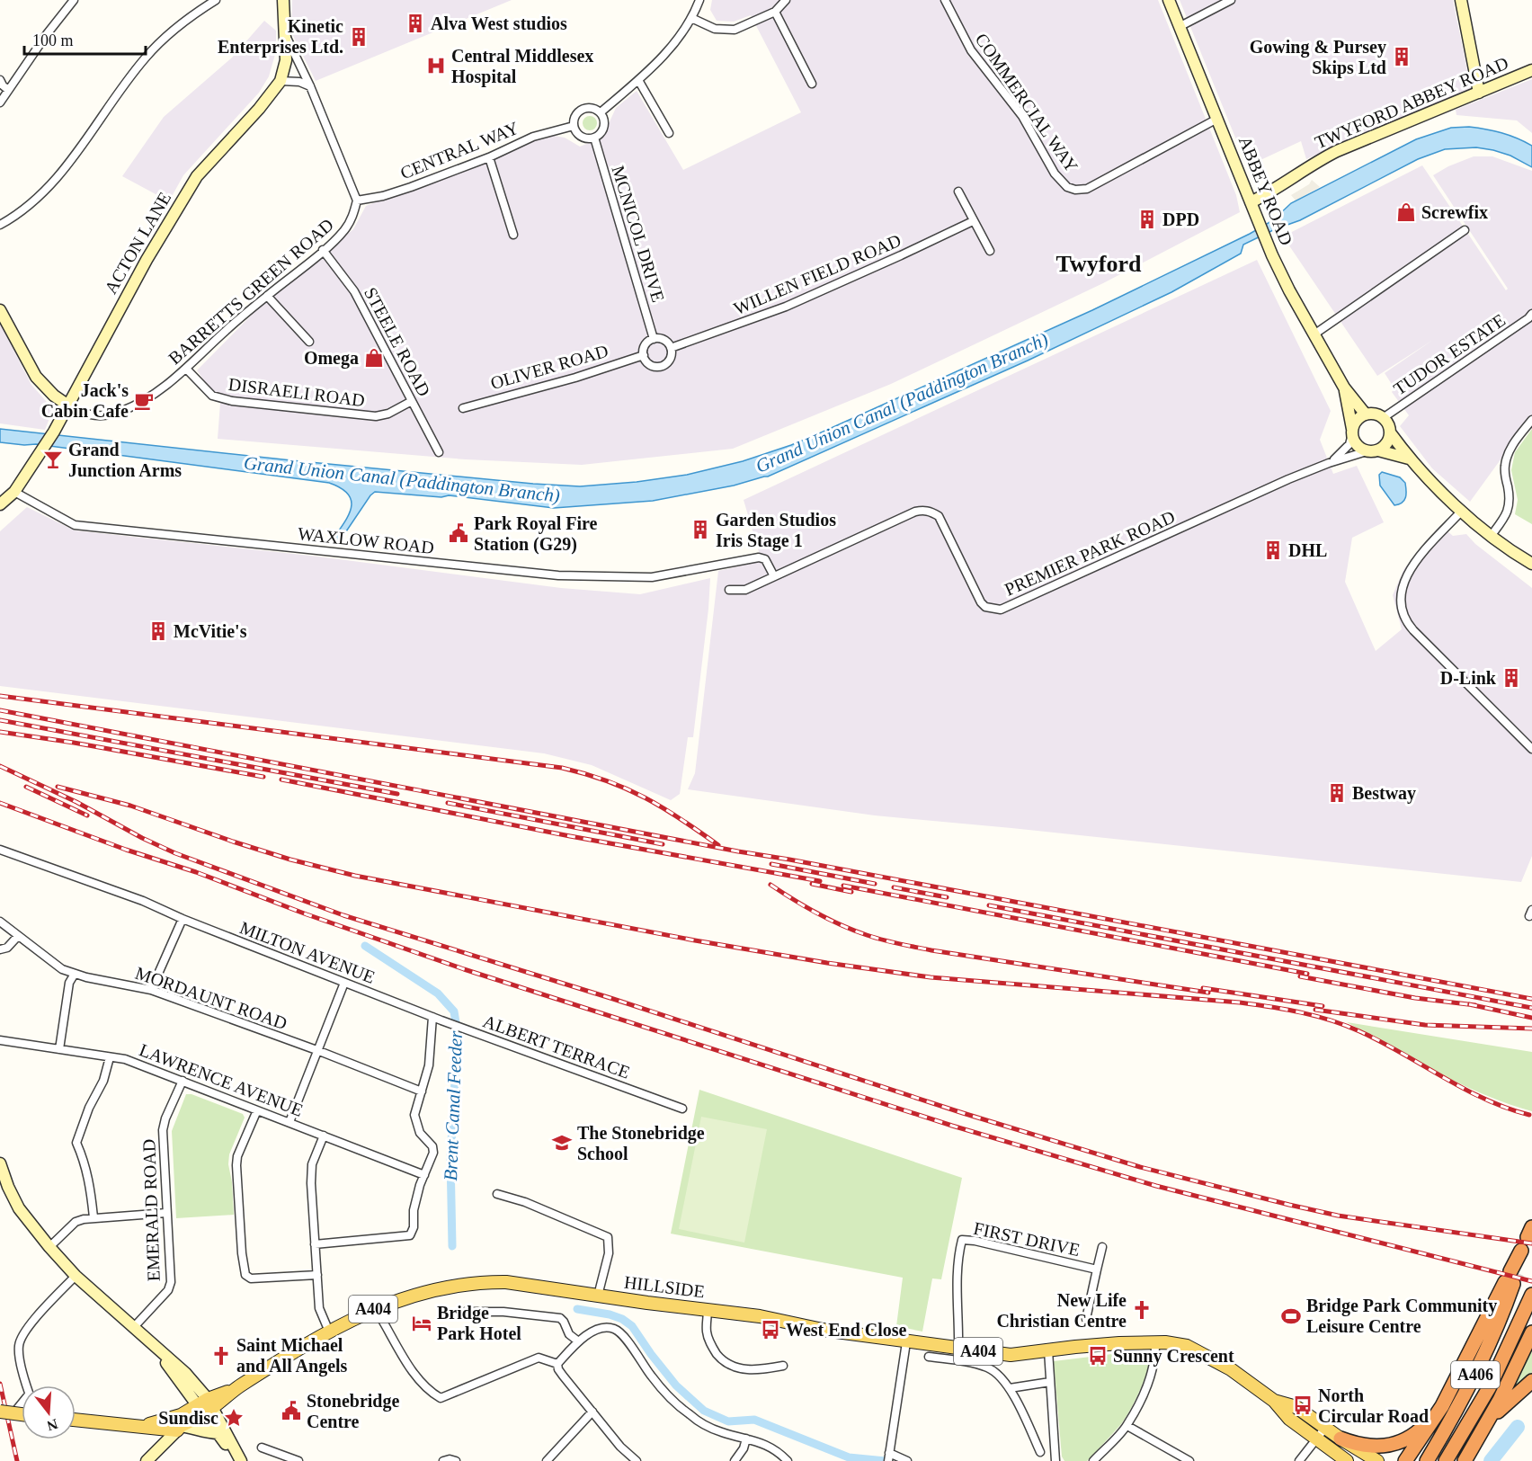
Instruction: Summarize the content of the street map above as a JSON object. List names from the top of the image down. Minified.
{"streets":{"highway":["A406"],"main road":["HILLSIDE","A404"],"street":["COMMERCIAL WAY","TWYFORD ABBEY ROAD","CENTRAL WAY","ABBEY ROAD","MCNICOL DRIVE","ACTON LANE","WILLEN FIELD ROAD","BARRETTS GREEN ROAD","STEELE ROAD","TUDOR ESTATE","OLIVER ROAD","DISRAELI ROAD","WAXLOW ROAD","PREMIER PARK ROAD","MILTON AVENUE","MORDAUNT ROAD","ALBERT TERRACE","LAWRENCE AVENUE","EMERALD ROAD","FIRST DRIVE"]},"crossings":[["COMMERCIAL WAY","ABBEY ROAD"],["TWYFORD ABBEY ROAD","ABBEY ROAD"],["CENTRAL WAY","MCNICOL DRIVE"],["CENTRAL WAY","BARRETTS GREEN ROAD"],["ABBEY ROAD","TUDOR ESTATE"],["ABBEY ROAD","PREMIER PARK ROAD"],["MCNICOL DRIVE","WILLEN FIELD ROAD"],["MCNICOL DRIVE","OLIVER ROAD"],["ACTON LANE","BARRETTS GREEN ROAD"],["ACTON LANE","WAXLOW ROAD"],["WILLEN FIELD ROAD","OLIVER ROAD"],["BARRETTS GREEN ROAD","STEELE ROAD"],["BARRETTS GREEN ROAD","DISRAELI ROAD"],["STEELE ROAD","DISRAELI ROAD"],["TUDOR ESTATE","PREMIER PARK ROAD"],["WAXLOW ROAD","PREMIER PARK ROAD"],["MILTON AVENUE","ALBERT TERRACE"],["LAWRENCE AVENUE","EMERALD ROAD"],["FIRST DRIVE","HILLSIDE"],["HILLSIDE","A404"],["A404","A406"]],"districts":["Twyford"],"water":["Grand Union Canal (Paddington Branch)","Brent Canal Feeder"],"places":{"building":["Alva West studios","Kinetic Enterprises Ltd.","Gowing & Pursey Skips Ltd","DPD","Garden Studios Iris Stage 1","DHL","McVitie's","D-Link","Bestway"],"hospital":["Central Middlesex Hospital"],"shop":["Screwfix","Omega"],"cafe":["Jack's Cabin Cafe"],"bar":["Grand Junction Arms"],"public building":["Park Royal Fire Station (G29)","Stonebridge Centre"],"school or university":["The Stonebridge School"],"church":["New Life Christian Centre","Saint Michael and All Angels"],"sports":["Bridge Park Community Leisure Centre"],"hotel":["Bridge Park Hotel"],"bus stop":["West End Close","Sunny Crescent","North Circular Road"],"place":["Sundisc"]},"scale_bar":"100 m","north":"bottom"}
